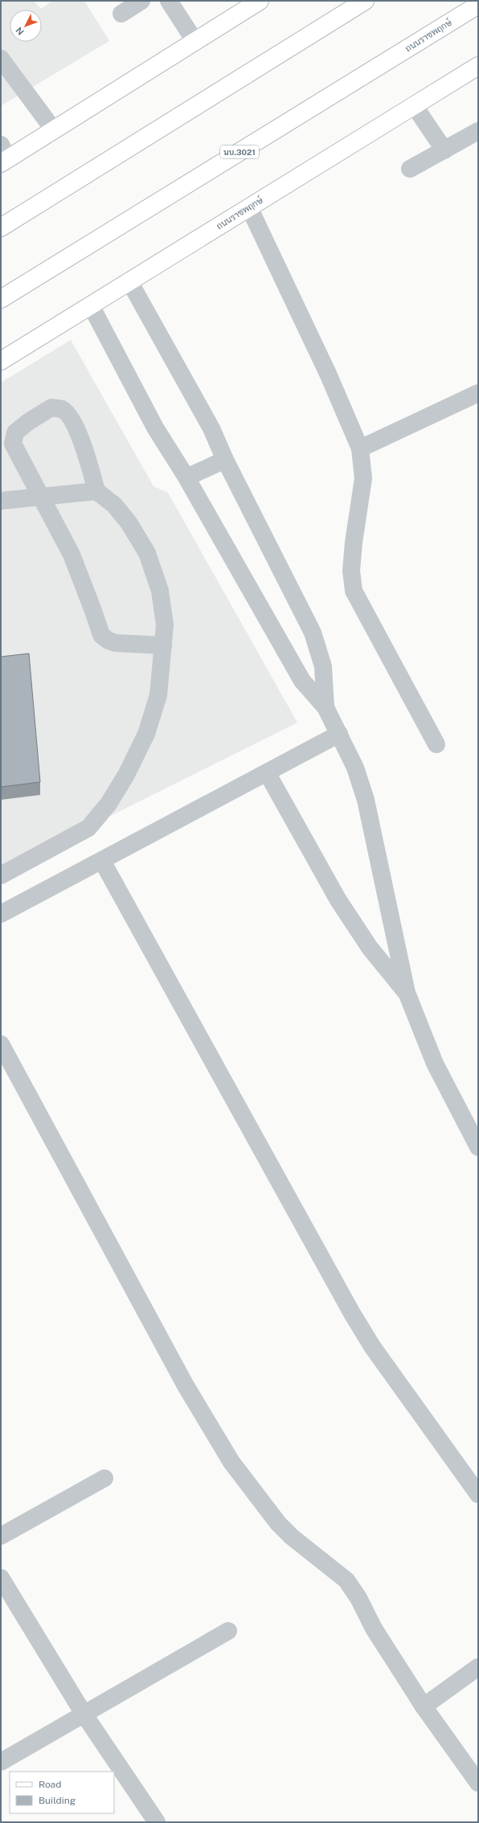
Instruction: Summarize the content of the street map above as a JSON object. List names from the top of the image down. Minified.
{"streets":{"main road":["ถนนราชพฤกษ์","นบ.3021"]},"legend":["Road","Building"],"north":"bottom left"}
